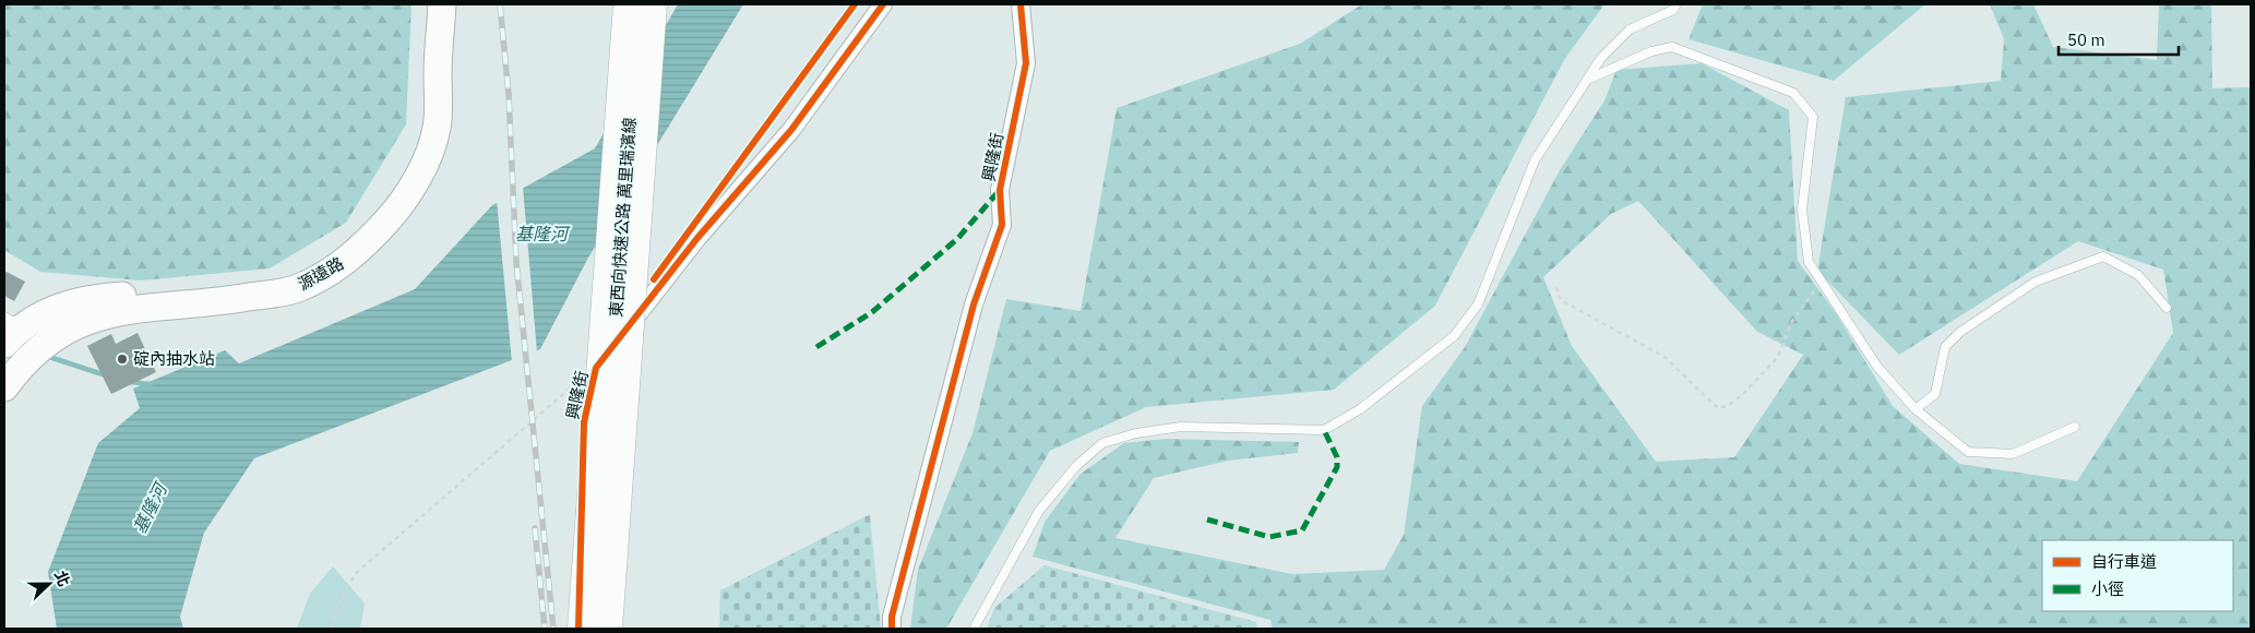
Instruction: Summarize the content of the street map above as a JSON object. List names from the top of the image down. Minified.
{"streets":{"highway":["東西向快速公路 萬里瑞濱線"],"main road":["源遠路"],"street":["興隆街"]},"water":["基隆河"],"places":["碇內抽水站"],"legend":["自行車道","小徑"],"scale_bar":"50 m","north":"right"}
